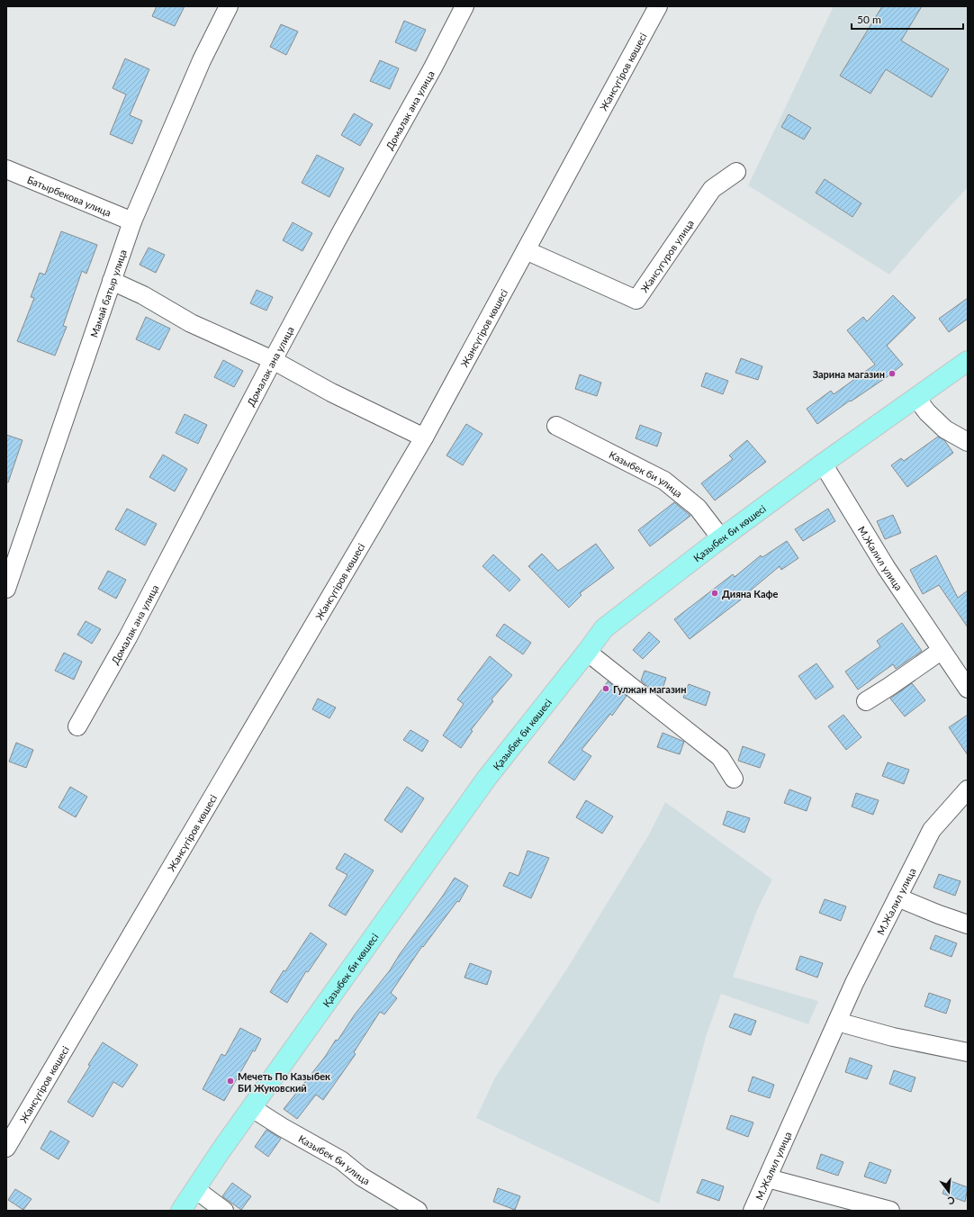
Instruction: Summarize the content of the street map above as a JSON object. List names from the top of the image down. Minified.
{"streets":{"main road":["Қазыбек би көшесі"],"street":["Жансүгіров көшесі","Домалак ана улица","Батырбекова улица","Жансугуров улица","Мамай батыр улица","Казыбек би улица","М.Жалил улица"]},"crossings":[["Жансүгіров көшесі","Жансугуров улица"],["Батырбекова улица","Мамай батыр улица"],["Казыбек би улица","Қазыбек би көшесі"],["Қазыбек би көшесі","М.Жалил улица"]],"places":["Зарина магазин","Дияна Кафе","Гулжан магазин","Мечеть По Казыбек БИ Жуковский"],"scale_bar":"50 m","north":"bottom"}
